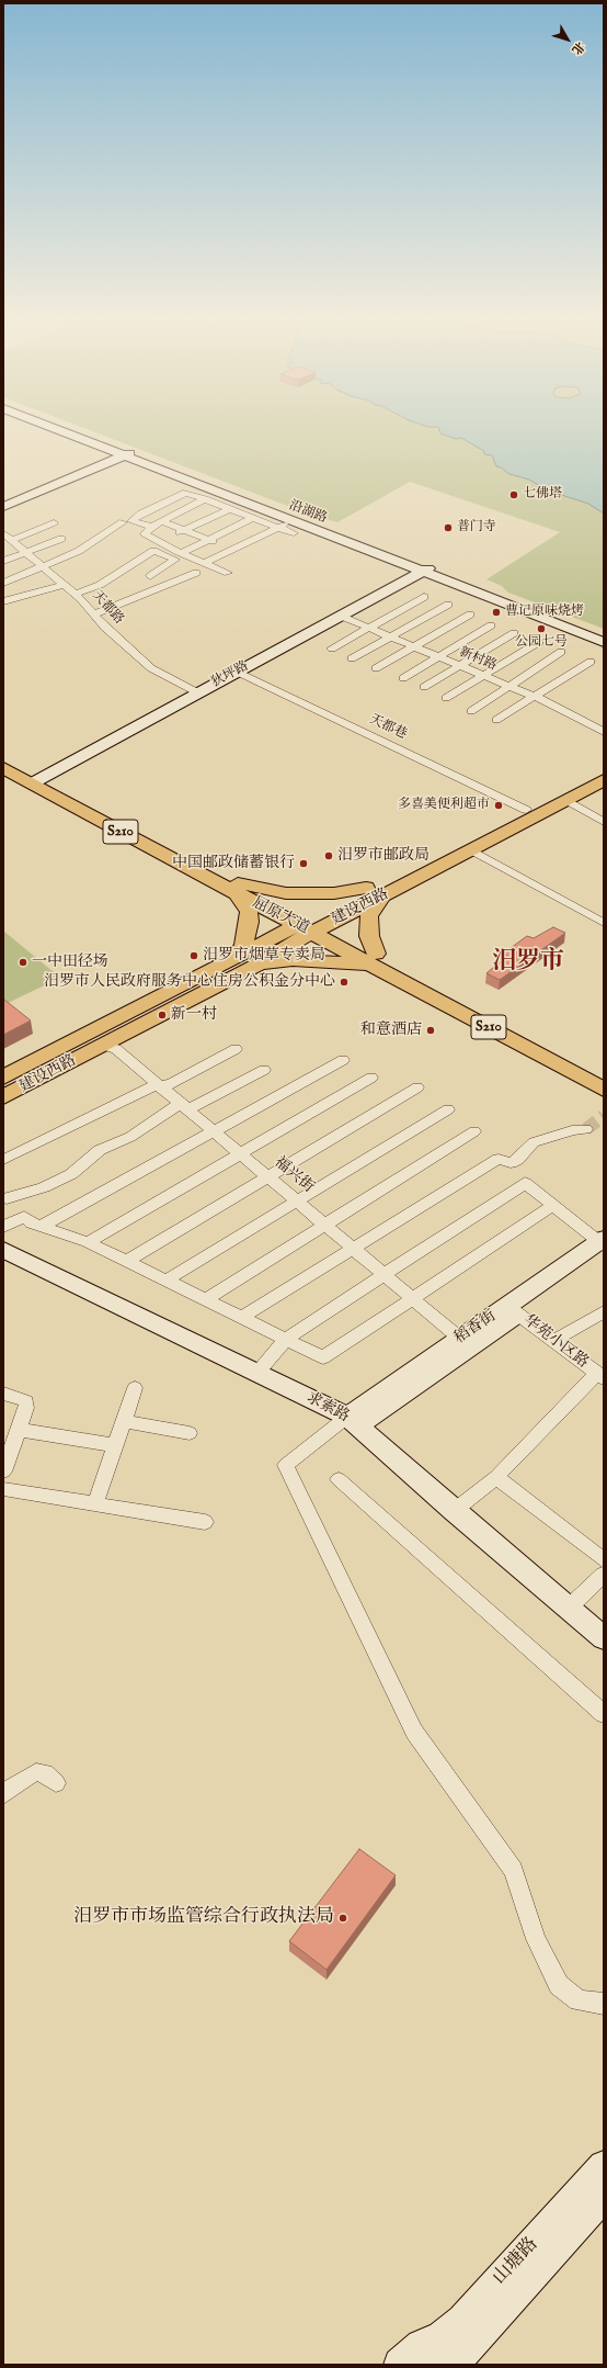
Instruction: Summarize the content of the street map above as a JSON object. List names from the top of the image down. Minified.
{"streets":{"main road":["沿湖路","狄坪路","S210","建设西路","屈原大道","稻香街","求索路","山塘路"],"street":["天都路","新村路","天都巷","福兴街","华苑小区路"]},"crossings":[["沿湖路","狄坪路"],["天都路","狄坪路"],["新村路","狄坪路"],["狄坪路","天都巷"],["狄坪路","屈原大道"],["天都巷","建设西路"],["建设西路","屈原大道"],["建设西路","福兴街"],["福兴街","稻香街"],["稻香街","华苑小区路"],["稻香街","求索路"]],"districts":["汨罗市"],"places":["七佛塔","普门寺","曹记原味烧烤","公园七号","多喜美便利超市","汨罗市邮政局","中国邮政储蓄银行","汨罗市烟草专卖局","一中田径场","汨罗市人民政府服务中心住房公积金分中心","新一村","和意酒店","汨罗市市场监管综合行政执法局"],"north":"bottom right"}
